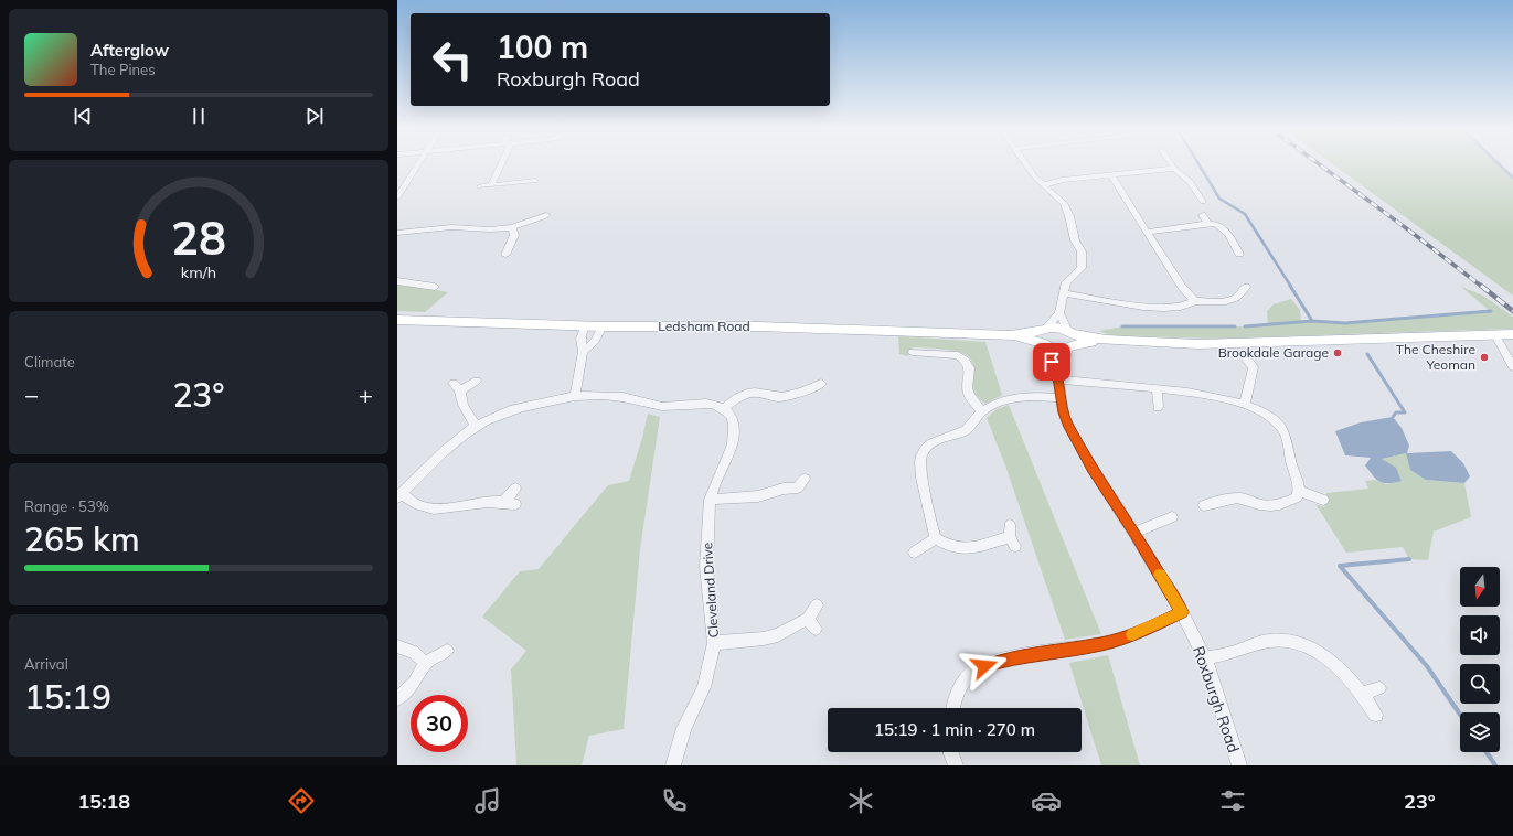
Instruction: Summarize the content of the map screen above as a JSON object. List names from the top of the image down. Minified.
{"streets":{"main road":["Ledsham Road"],"street":["Cleveland Drive","Roxburgh Road"]},"crossings":[["Ledsham Road","Roxburgh Road"]],"places":["Brookdale Garage","The Cheshire Yeoman"],"north":"bottom","page":{"turn":["100 m","Roxburgh Road"],"song":["Afterglow","The Pines"],"tile":["Climate",["Range · 53%","265 km"],["Arrival","15:19"]],"heat":["−","23°","+"],"limit":"30","trip":"15:19 · 1 min · 270 m","tabs":["15:18","23°"],"gauge":["28","km/h"]}}
